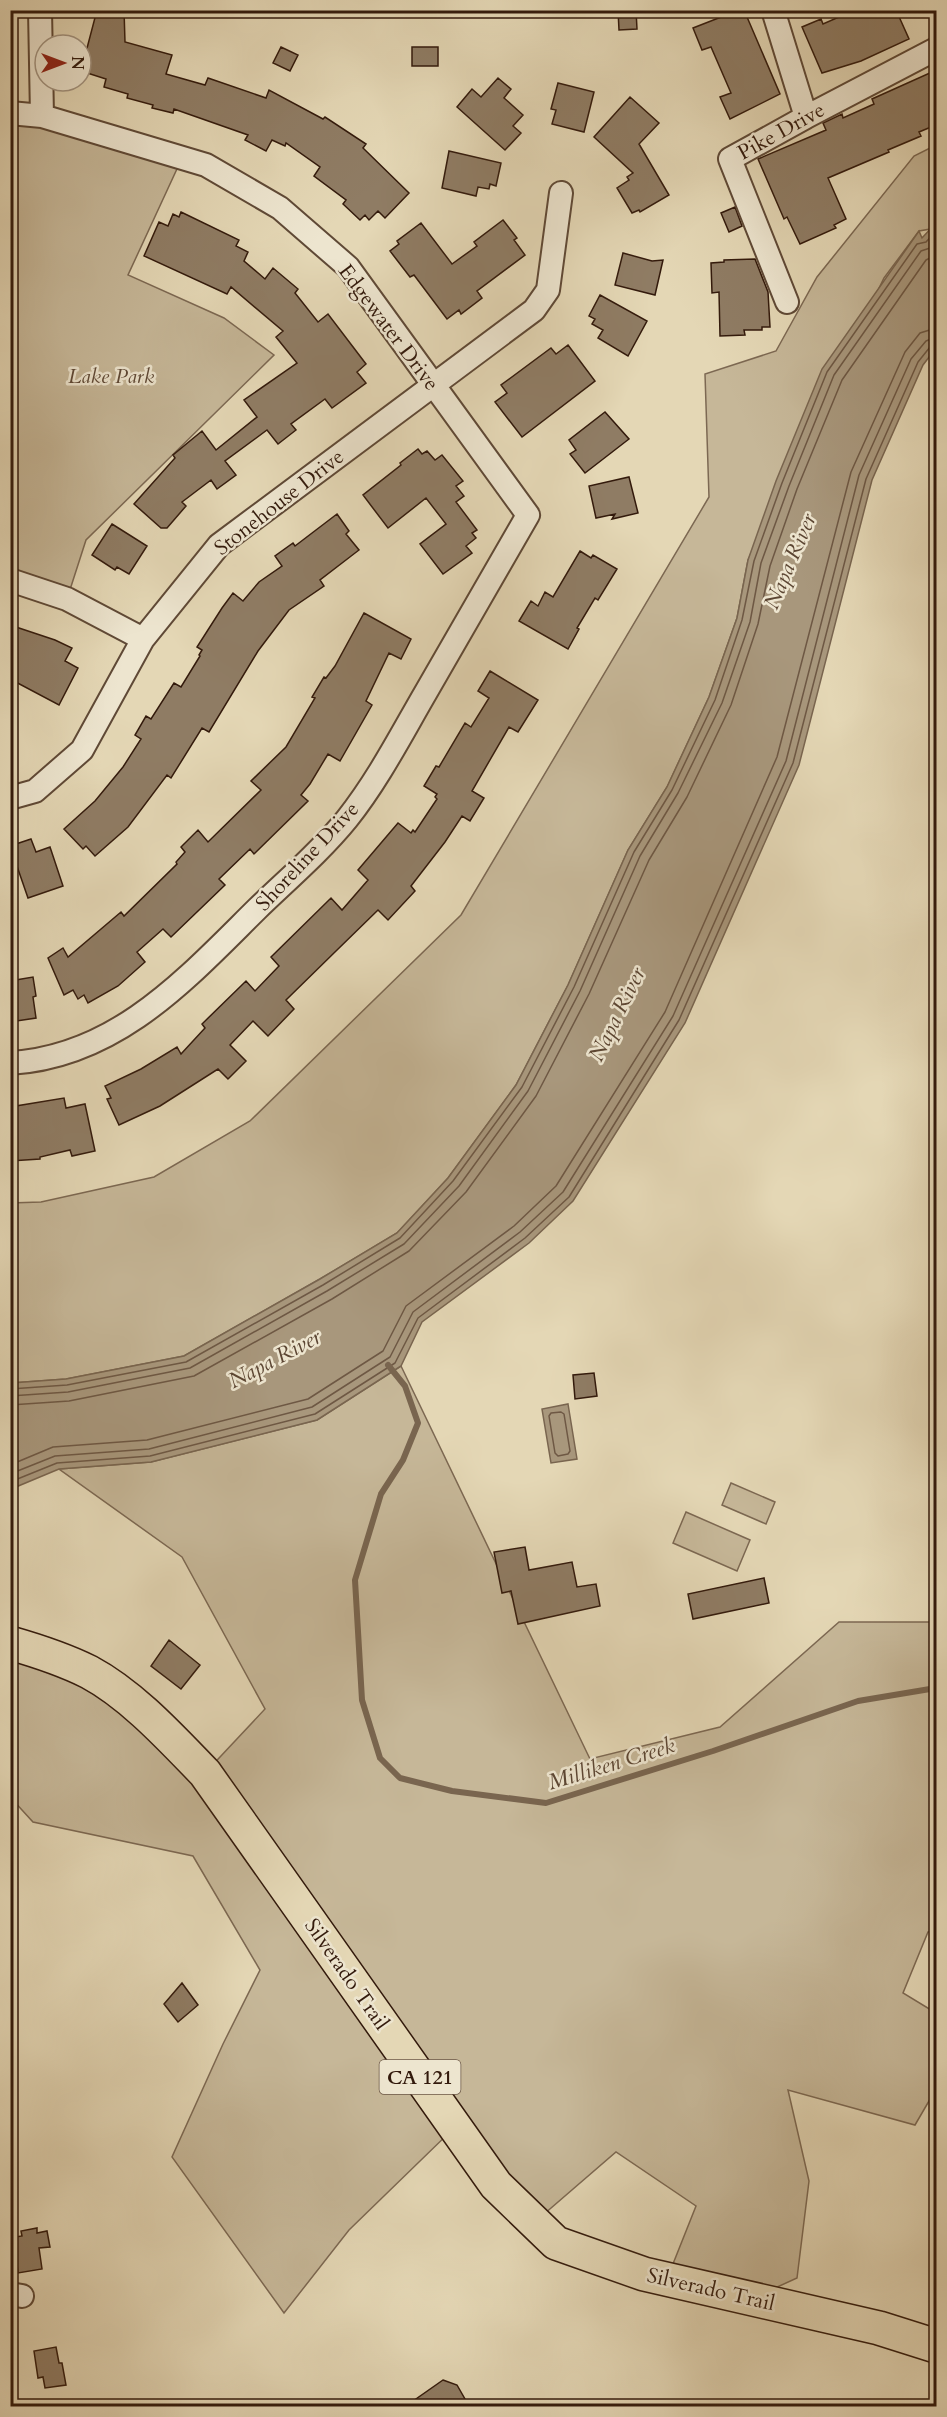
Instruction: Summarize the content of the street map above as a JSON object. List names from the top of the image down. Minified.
{"streets":{"main road":["Silverado Trail","CA 121"],"street":["Pike Drive","Edgewater Drive","Stonehouse Drive","Shoreline Drive"]},"crossings":[["Edgewater Drive","Stonehouse Drive"],["Edgewater Drive","Shoreline Drive"]],"water":["Napa River","Milliken Creek"],"parks":["Lake Park"],"north":"right"}
